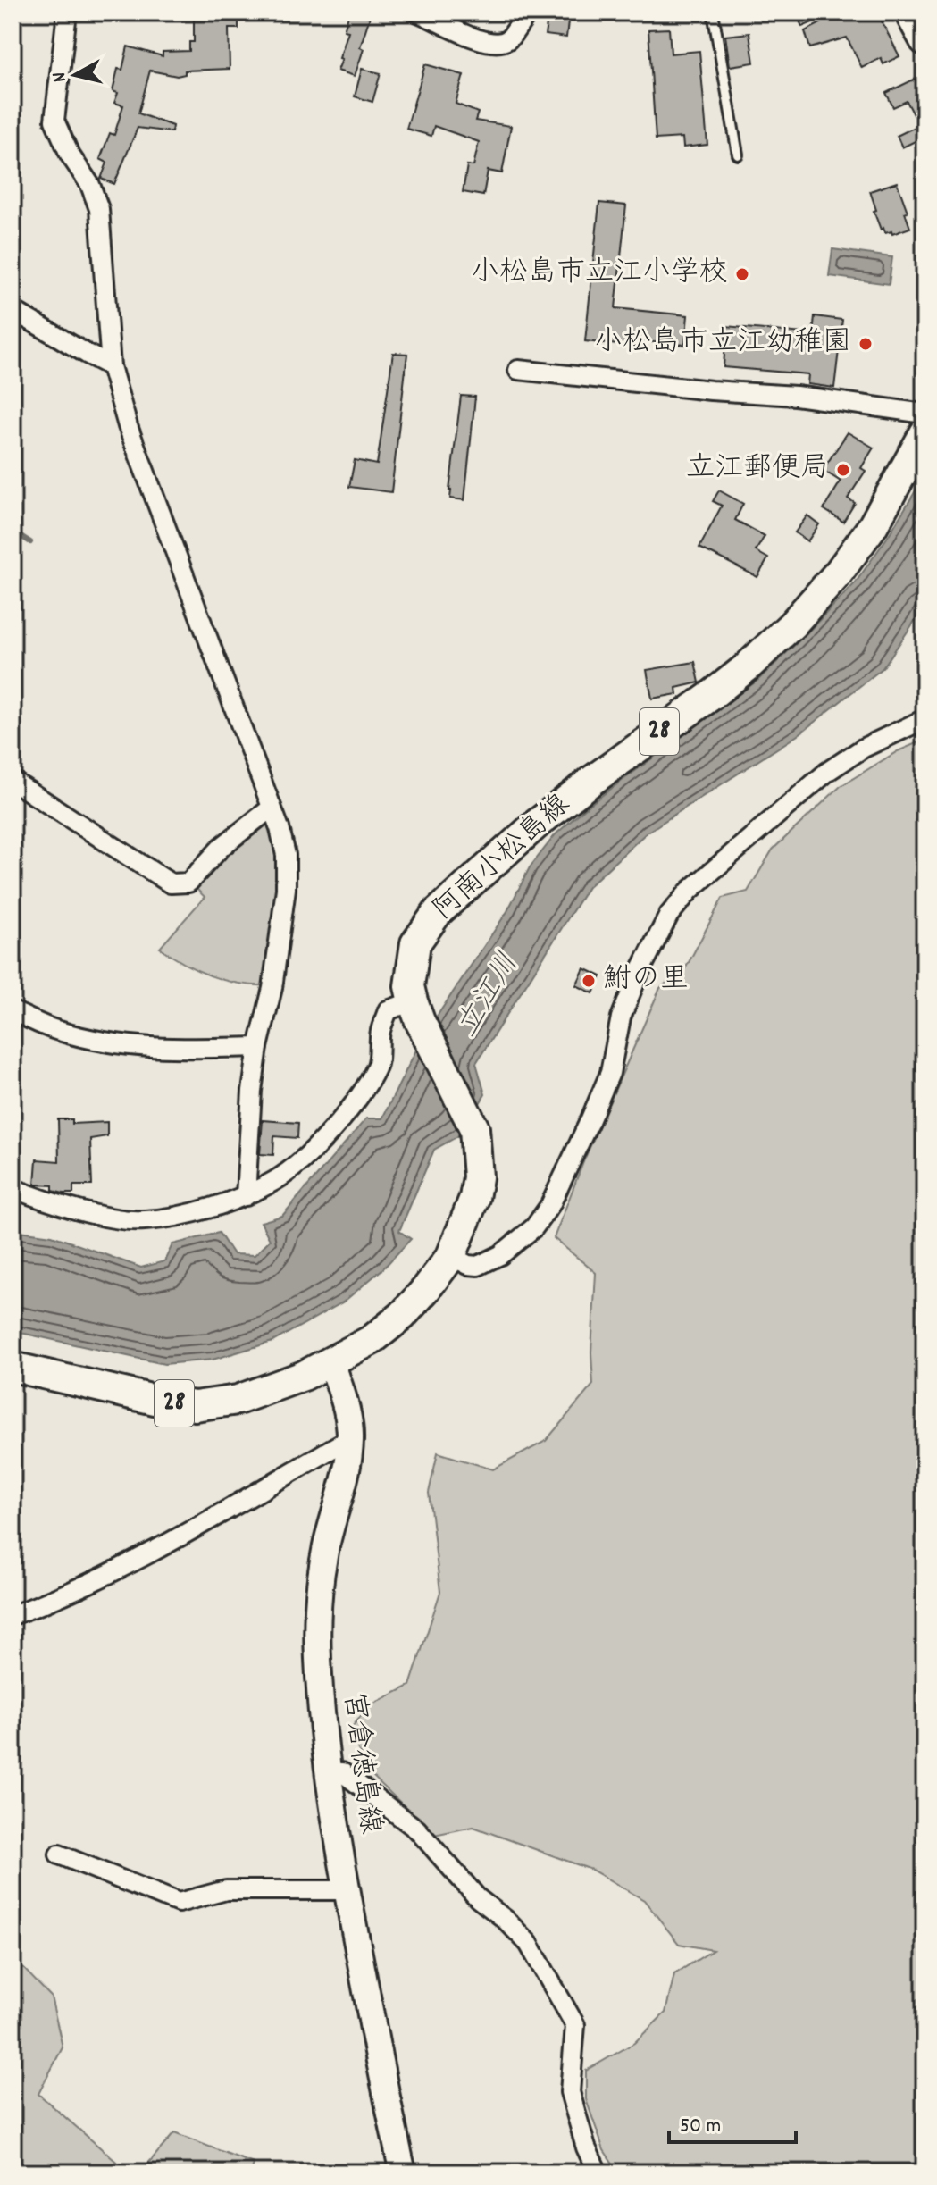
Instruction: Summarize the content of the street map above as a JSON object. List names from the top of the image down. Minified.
{"streets":{"main road":["28","阿南小松島線","宮倉徳島線"]},"crossings":[["阿南小松島線","宮倉徳島線"]],"water":["立江川"],"places":["小松島市立江小学校","小松島市立江幼稚園","立江郵便局","鮒の里"],"scale_bar":"50 m","north":"left"}
